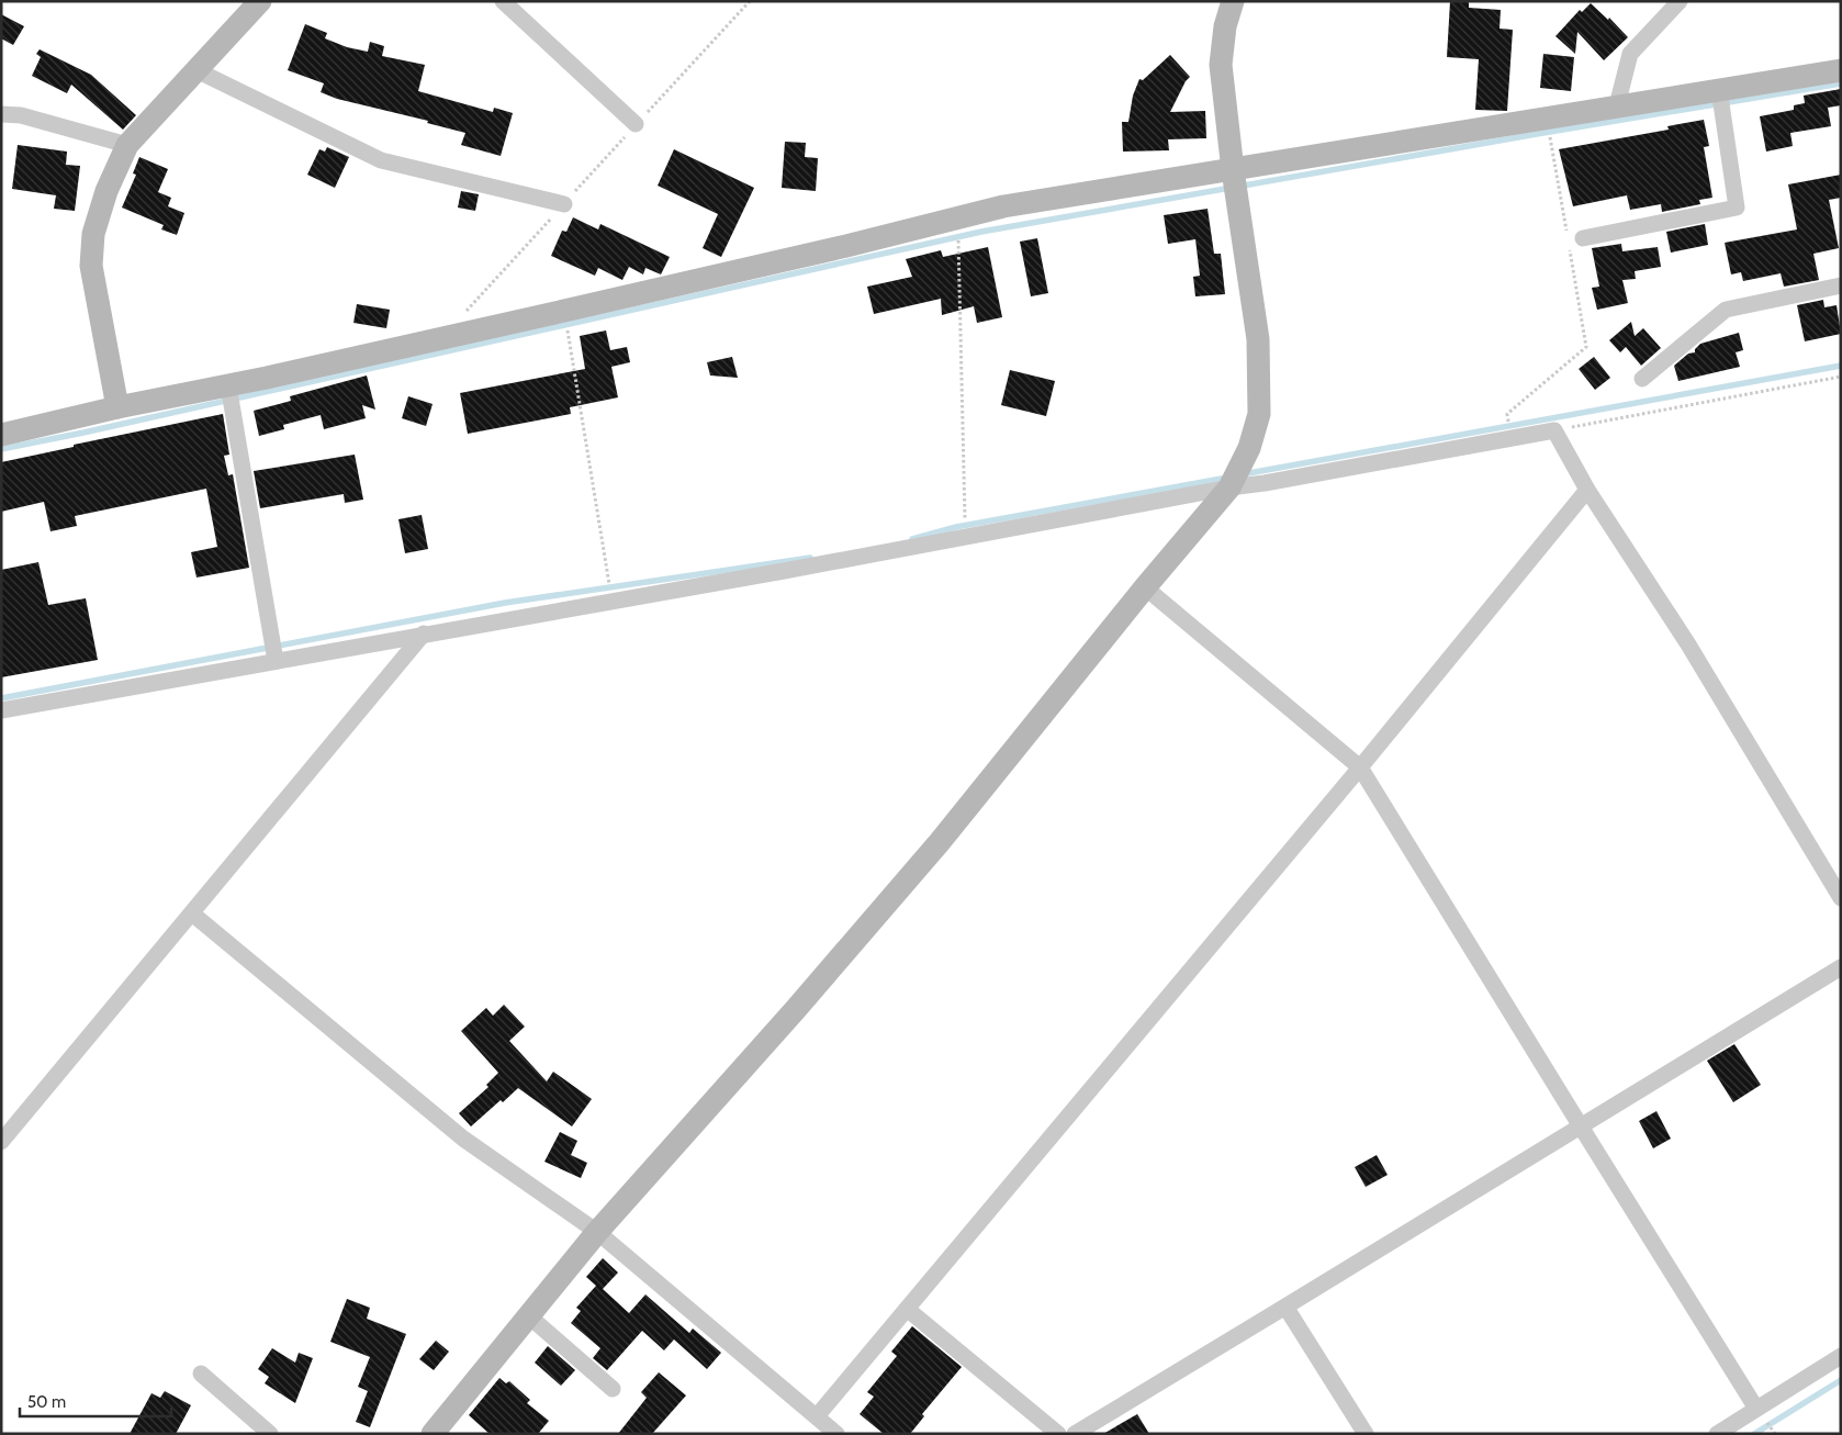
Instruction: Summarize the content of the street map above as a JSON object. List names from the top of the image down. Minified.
{"scale_bar":"50 m"}
